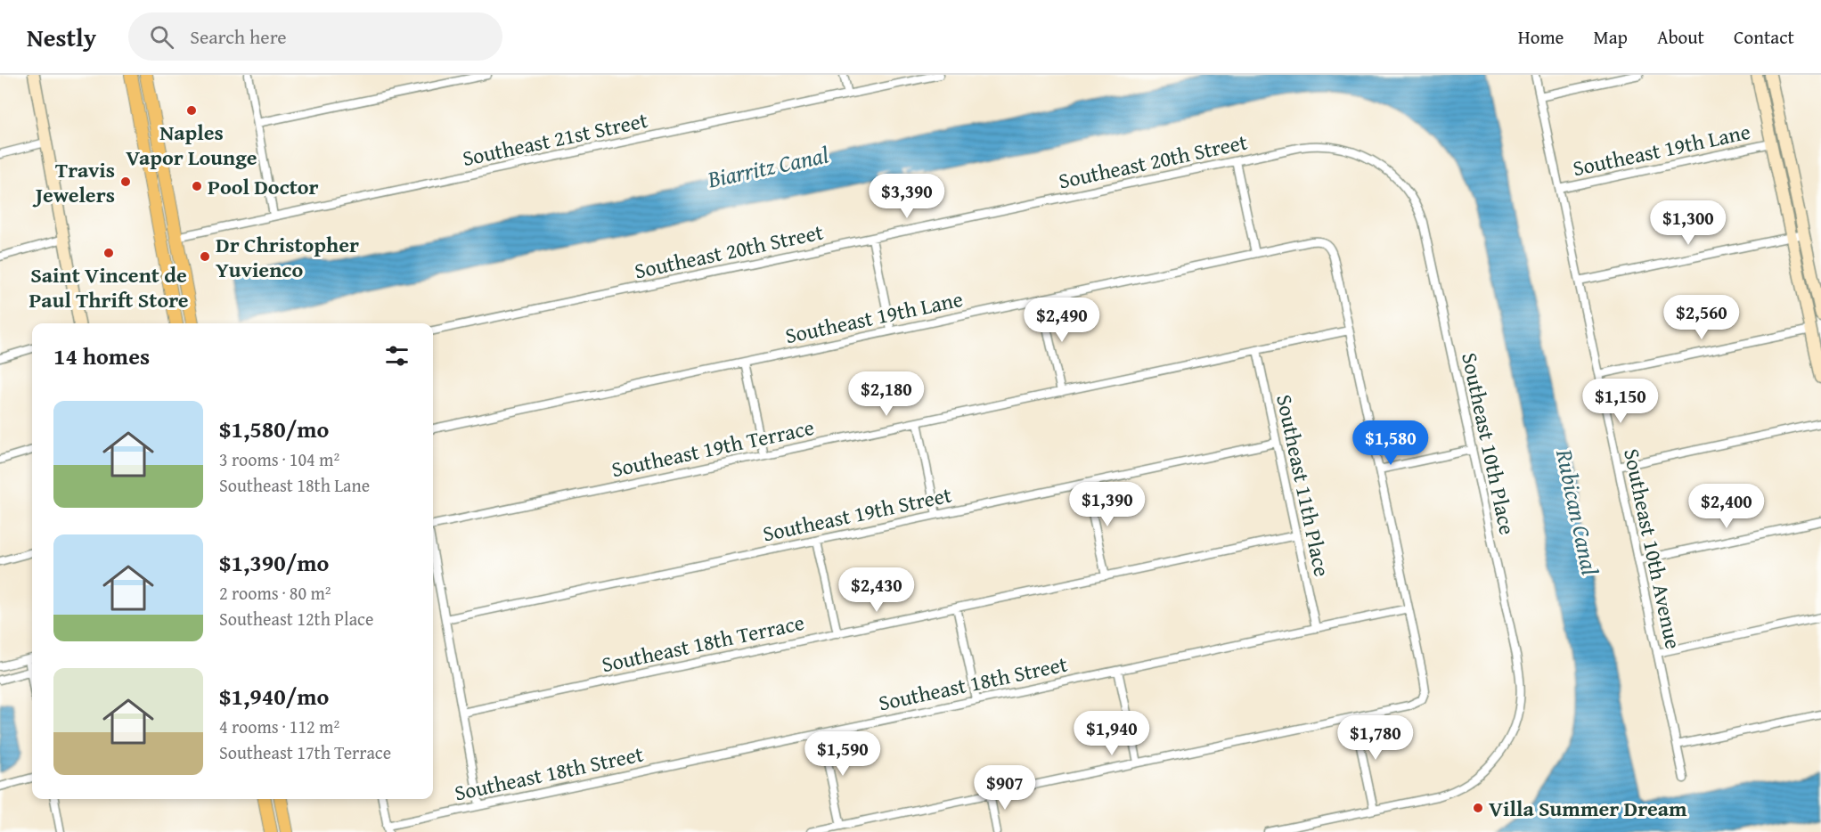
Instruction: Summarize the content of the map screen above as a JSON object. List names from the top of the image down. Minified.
{"streets":{"street":["Southeast 21st Street","Southeast 19th Lane","Southeast 20th Street","Southeast 10th Place","Southeast 19th Terrace","Southeast 11th Place","Southeast 19th Street","Southeast 10th Avenue","Southeast 18th Terrace","Southeast 18th Street"]},"crossings":[["Southeast 19th Lane","Southeast 19th Terrace"],["Southeast 19th Lane","Southeast 10th Avenue"],["Southeast 20th Street","Southeast 10th Place"],["Southeast 19th Terrace","Southeast 11th Place"],["Southeast 11th Place","Southeast 19th Street"],["Southeast 11th Place","Southeast 18th Terrace"],["Southeast 11th Place","Southeast 18th Street"]],"water":["Biarritz Canal","Rubican Canal"],"places":["Naples Vapor Lounge","Travis Jewelers","Pool Doctor","Saint Vincent de Paul Thrift Store","Dr Christopher Yuvienco","Villa Summer Dream"],"page":{"header":"Nestly","search":"Search here","nav":["Home","Map","About","Contact"],"price":["$3,390","$1,300","$2,560","$2,490","$2,180","$1,150","$1,580","$1,390","$2,400","$2,430","$1,940","$1,780","$1,590","$907"],"heading":"14 homes","list":[{"name":"$1,580/mo","note":"3 rooms · 104 m² · Southeast 18th Lane"},{"name":"$1,390/mo","note":"2 rooms · 80 m² · Southeast 12th Place"},{"name":"$1,940/mo","note":"4 rooms · 112 m² · Southeast 17th Terrace"}]}}
